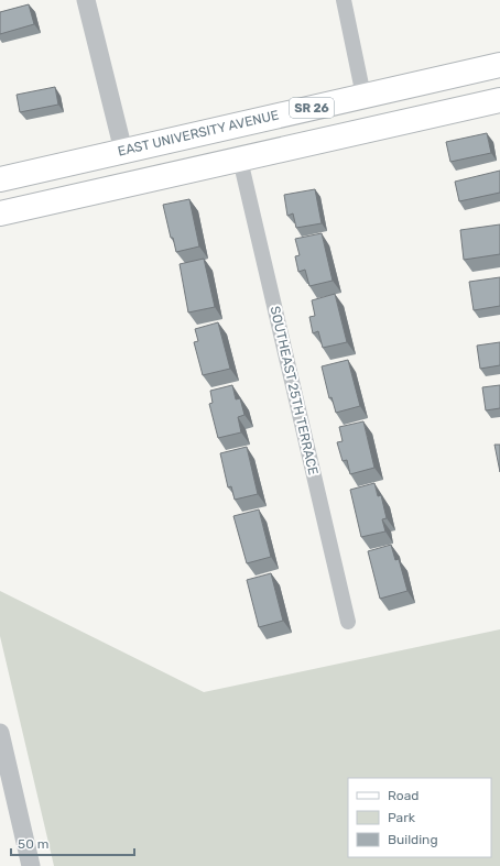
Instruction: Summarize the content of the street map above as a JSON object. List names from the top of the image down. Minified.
{"streets":{"main road":["SR 26","EAST UNIVERSITY AVENUE"],"street":["SOUTHEAST 25TH TERRACE"]},"legend":["Road","Park","Building"],"scale_bar":"50 m"}
